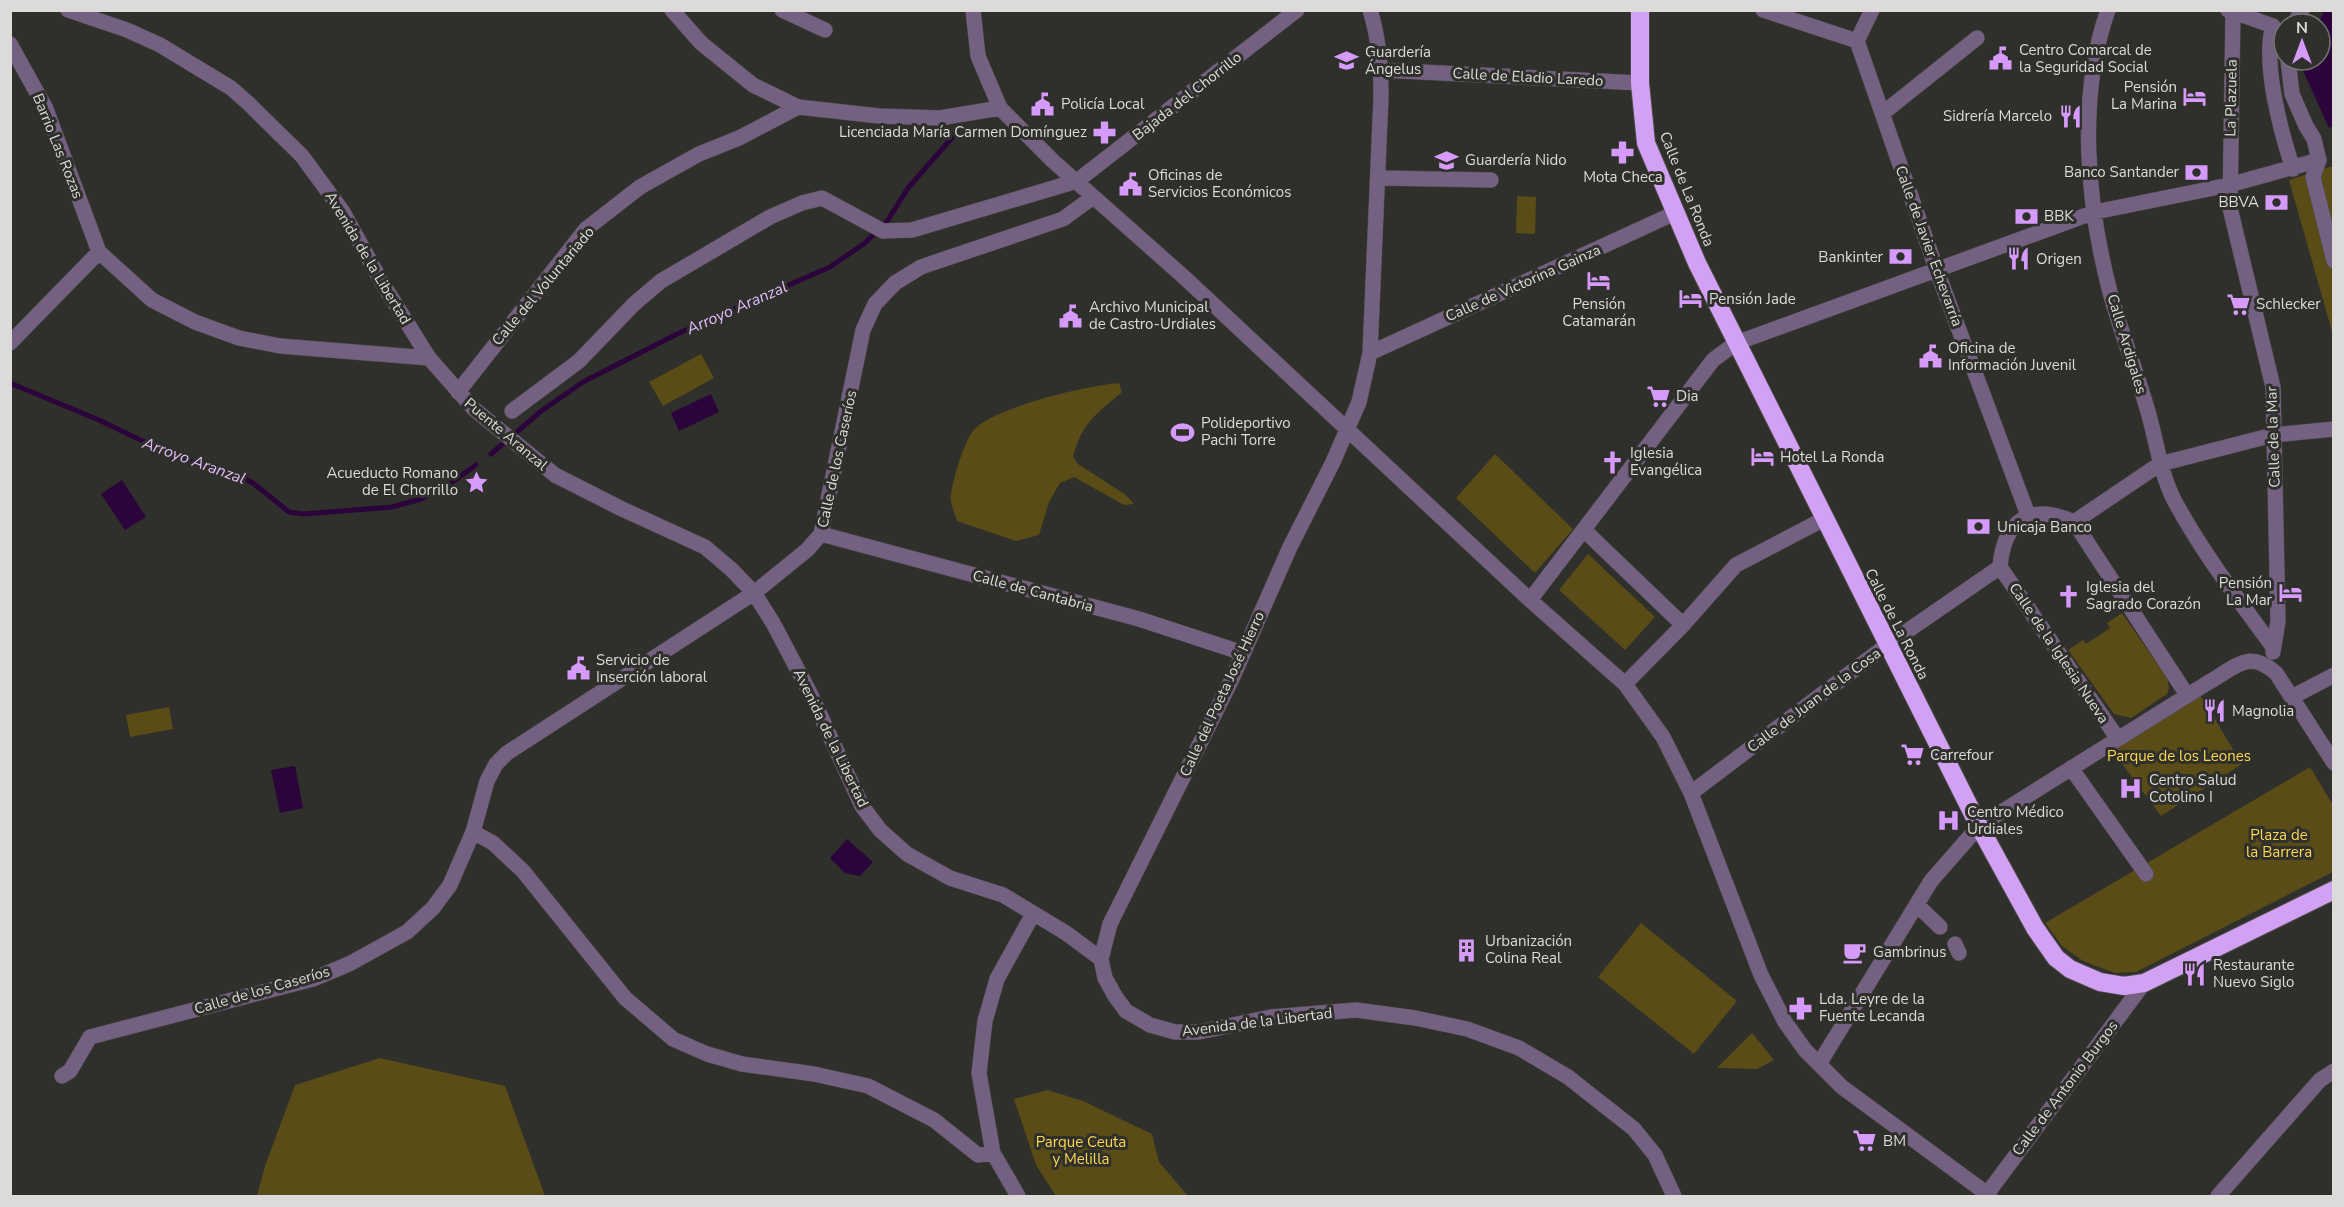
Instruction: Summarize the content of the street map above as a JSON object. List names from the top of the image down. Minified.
{"streets":{"highway":["Calle de La Ronda"],"street":["Calle de Eladio Laredo","Bajada del Chorrillo","La Plazuela","Barrio Las Rozas","Calle de Javier Echevarría","Avenida de la Libertad","Calle de Victorina Gainza","Calle del Voluntariado","Calle Ardigales","Puente Aranzal","Calle de la Mar","Calle de los Caseríos","Calle de Cantabria","Calle de la Iglesia Nueva","Calle del Poeta José Hierro","Calle de Juan de la Cosa","Calle de Antonio Burgos"]},"crossings":[["Calle de Eladio Laredo","Calle de La Ronda"],["Calle de Eladio Laredo","Calle del Poeta José Hierro"],["La Plazuela","Calle de la Mar"],["Calle de La Ronda","Calle de Victorina Gainza"],["Calle de La Ronda","Calle de Juan de la Cosa"],["Calle de La Ronda","Calle de Antonio Burgos"],["Avenida de la Libertad","Calle del Voluntariado"],["Avenida de la Libertad","Puente Aranzal"],["Avenida de la Libertad","Calle de los Caseríos"],["Avenida de la Libertad","Calle del Poeta José Hierro"],["Calle de Victorina Gainza","Calle del Poeta José Hierro"],["Calle del Voluntariado","Puente Aranzal"],["Calle Ardigales","Calle de la Mar"],["Calle de los Caseríos","Calle de Cantabria"],["Calle de Cantabria","Calle del Poeta José Hierro"],["Calle de la Iglesia Nueva","Calle de Juan de la Cosa"]],"water":["Arroyo Aranzal"],"parks":["Parque de los Leones","Plaza de la Barrera","Parque Ceuta y Melilla"],"places":{"public building":["Centro Comarcal de la Seguridad Social","Policía Local","Oficinas de Servicios Económicos","Archivo Municipal de Castro-Urdiales","Oficina de Información Juvenil","Servicio de Inserción laboral"],"school or university":["Guardería Ángelus","Guardería Nido"],"hotel":["Pensión La Marina","Pensión Catamarán","Pensión Jade","Hotel La Ronda","Pensión La Mar"],"restaurant":["Sidrería Marcelo","Origen","Magnolia","Restaurante Nuevo Siglo"],"pharmacy":["Licenciada María Carmen Domínguez","Mota Checa","Lda. Leyre de la Fuente Lecanda"],"bank":["Banco Santander","BBVA","BBK","Bankinter","Unicaja Banco"],"supermarket":["Schlecker","Dia","Carrefour","BM"],"sports":["Polideportivo Pachi Torre"],"church":["Iglesia Evangélica","Iglesia del Sagrado Corazón"],"place":["Acueducto Romano de El Chorrillo"],"hospital":["Centro Salud Cotolino I","Centro Médico Urdiales"],"building":["Urbanización Colina Real"],"cafe":["Gambrinus"]},"north":"top"}
